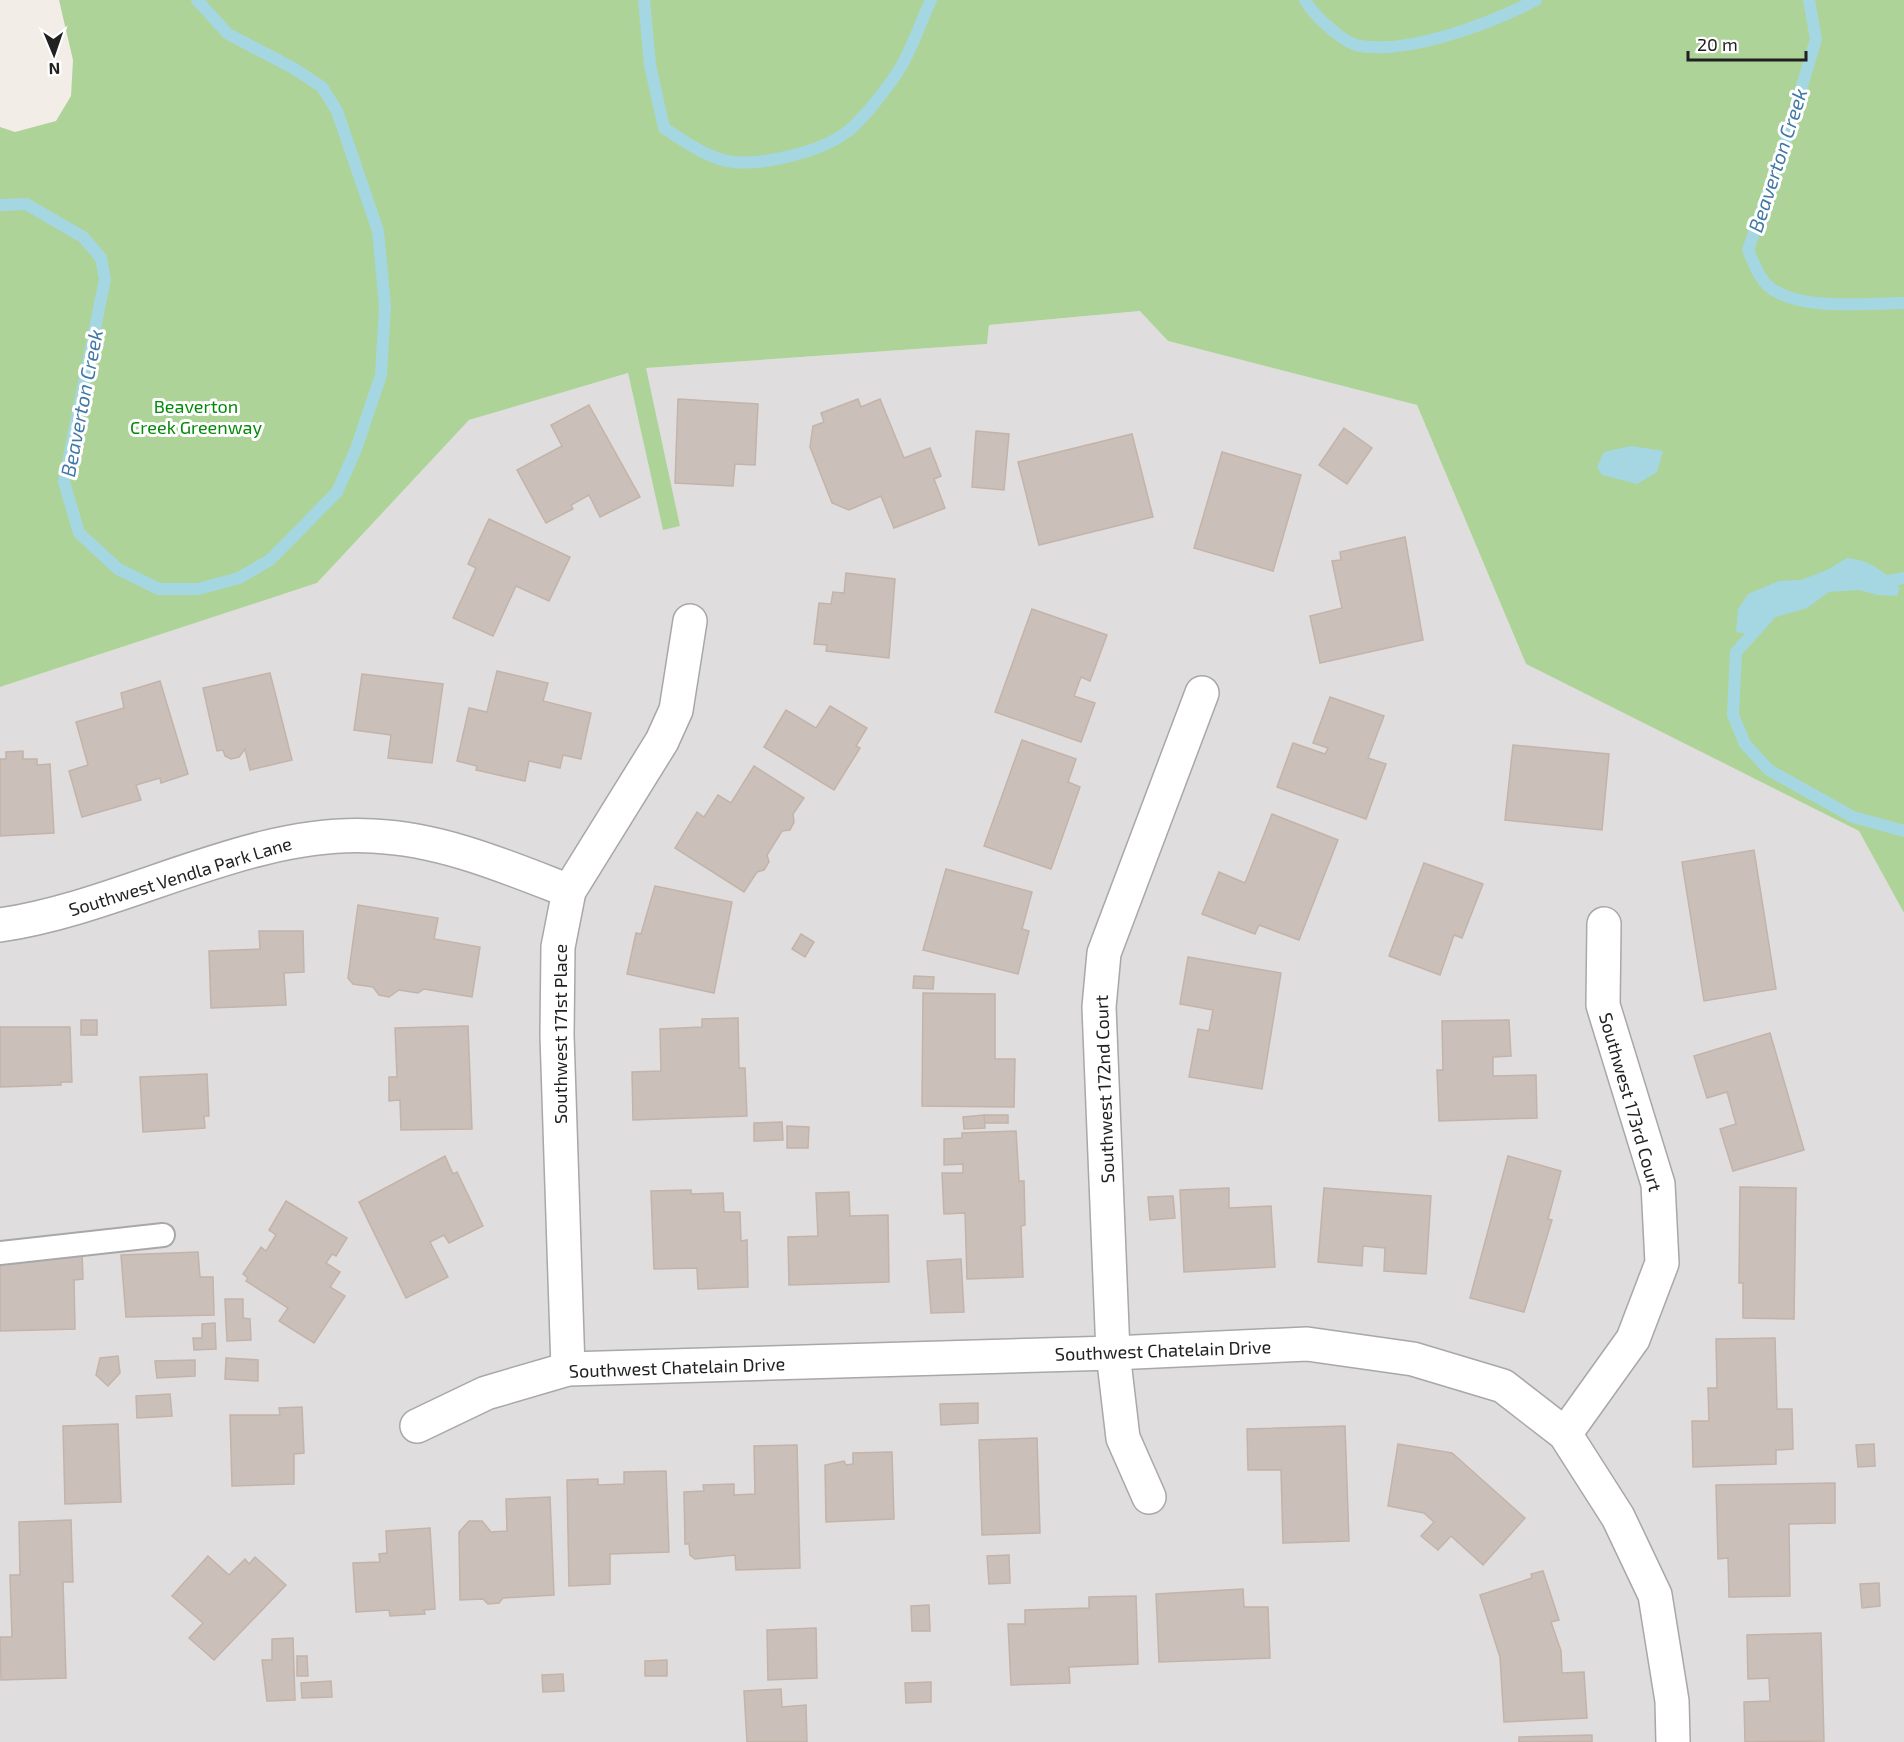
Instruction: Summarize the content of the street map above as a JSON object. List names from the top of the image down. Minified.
{"streets":{"street":["Southwest Vendla Park Lane","Southwest 171st Place","Southwest 172nd Court","Southwest 173rd Court","Southwest Chatelain Drive"]},"crossings":[["Southwest Vendla Park Lane","Southwest 171st Place"],["Southwest 171st Place","Southwest Chatelain Drive"],["Southwest 172nd Court","Southwest Chatelain Drive"],["Southwest 173rd Court","Southwest Chatelain Drive"]],"water":["Beaverton Creek"],"parks":["Beaverton Creek Greenway"],"scale_bar":"20 m","north":"bottom"}
